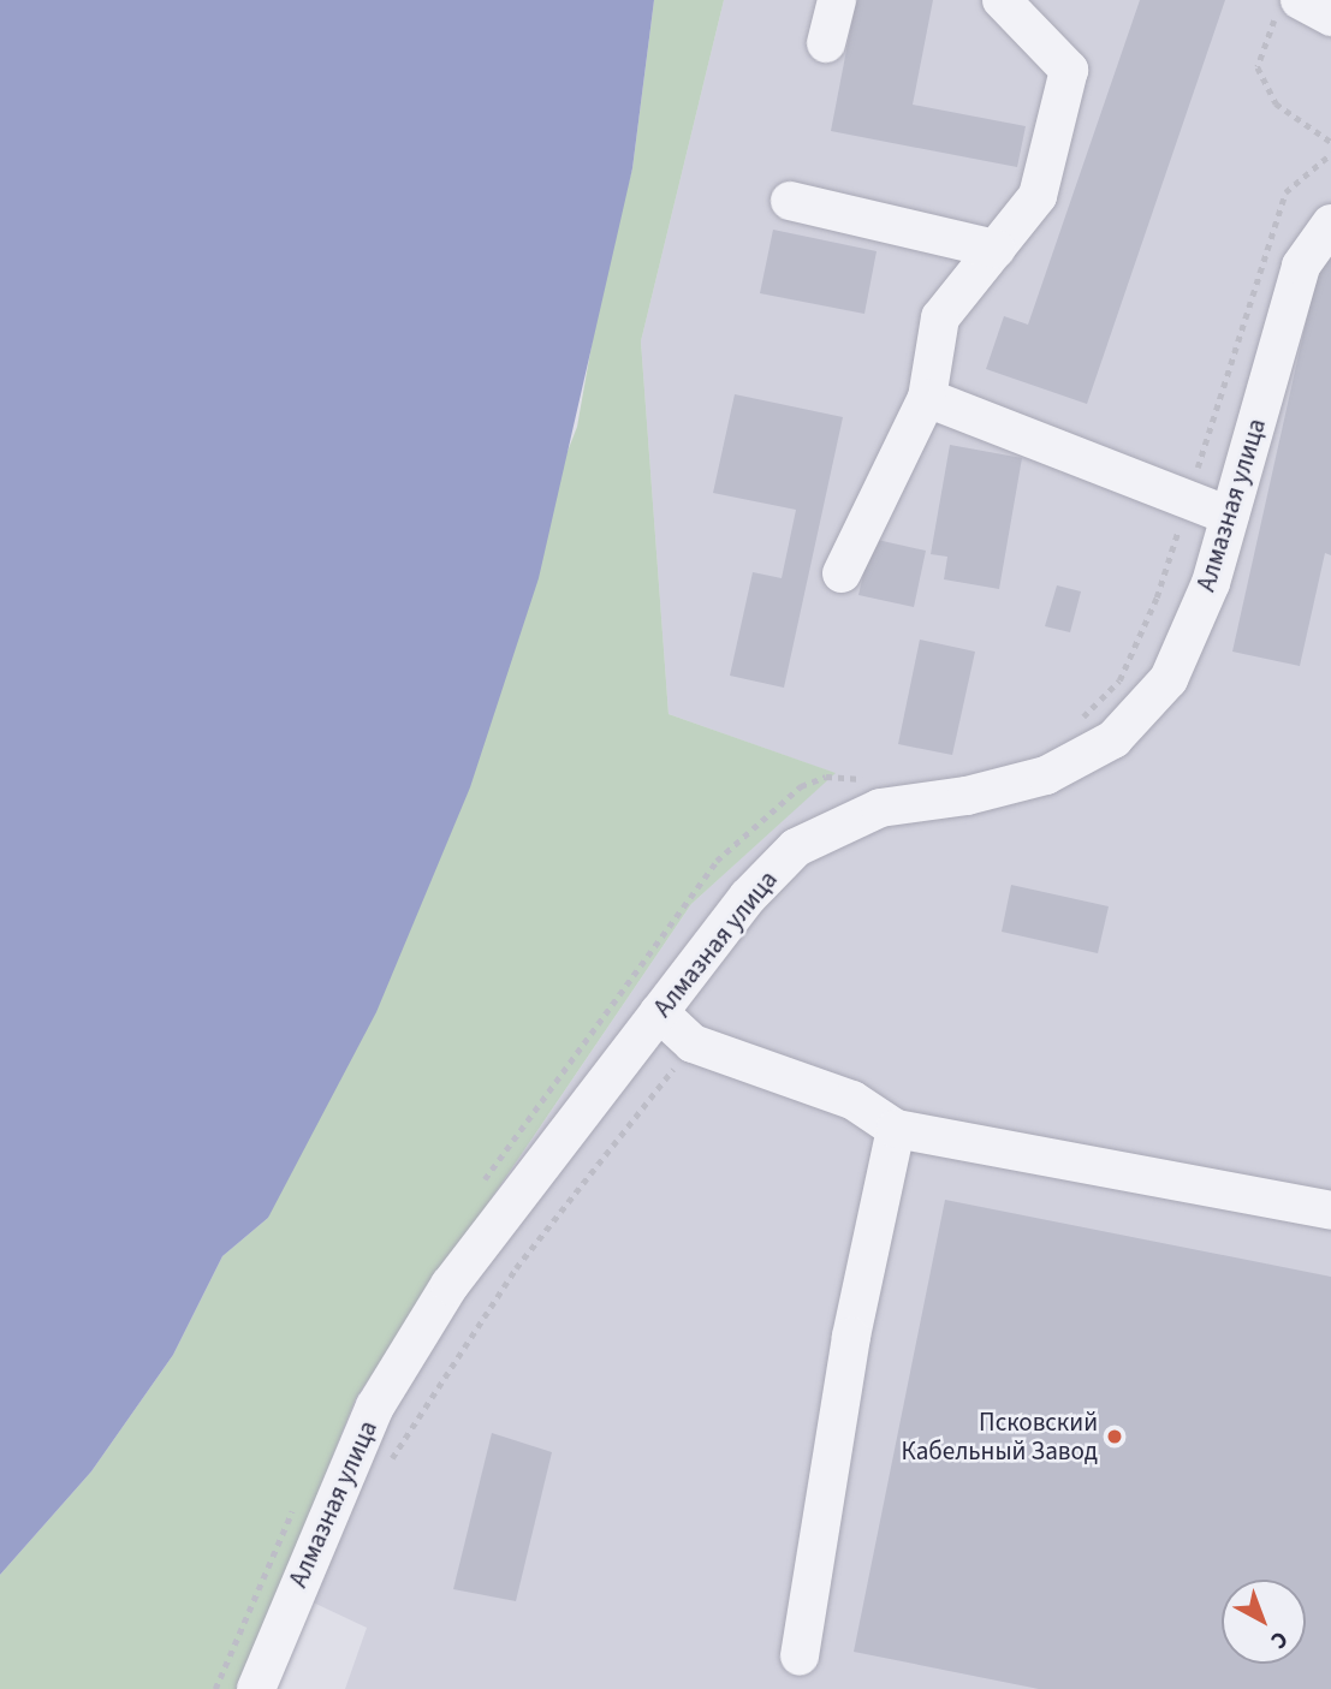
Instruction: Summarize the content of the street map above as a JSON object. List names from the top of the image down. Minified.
{"streets":{"street":["Алмазная улица"]},"places":["Псковский Кабельный Завод"],"north":"bottom right"}
